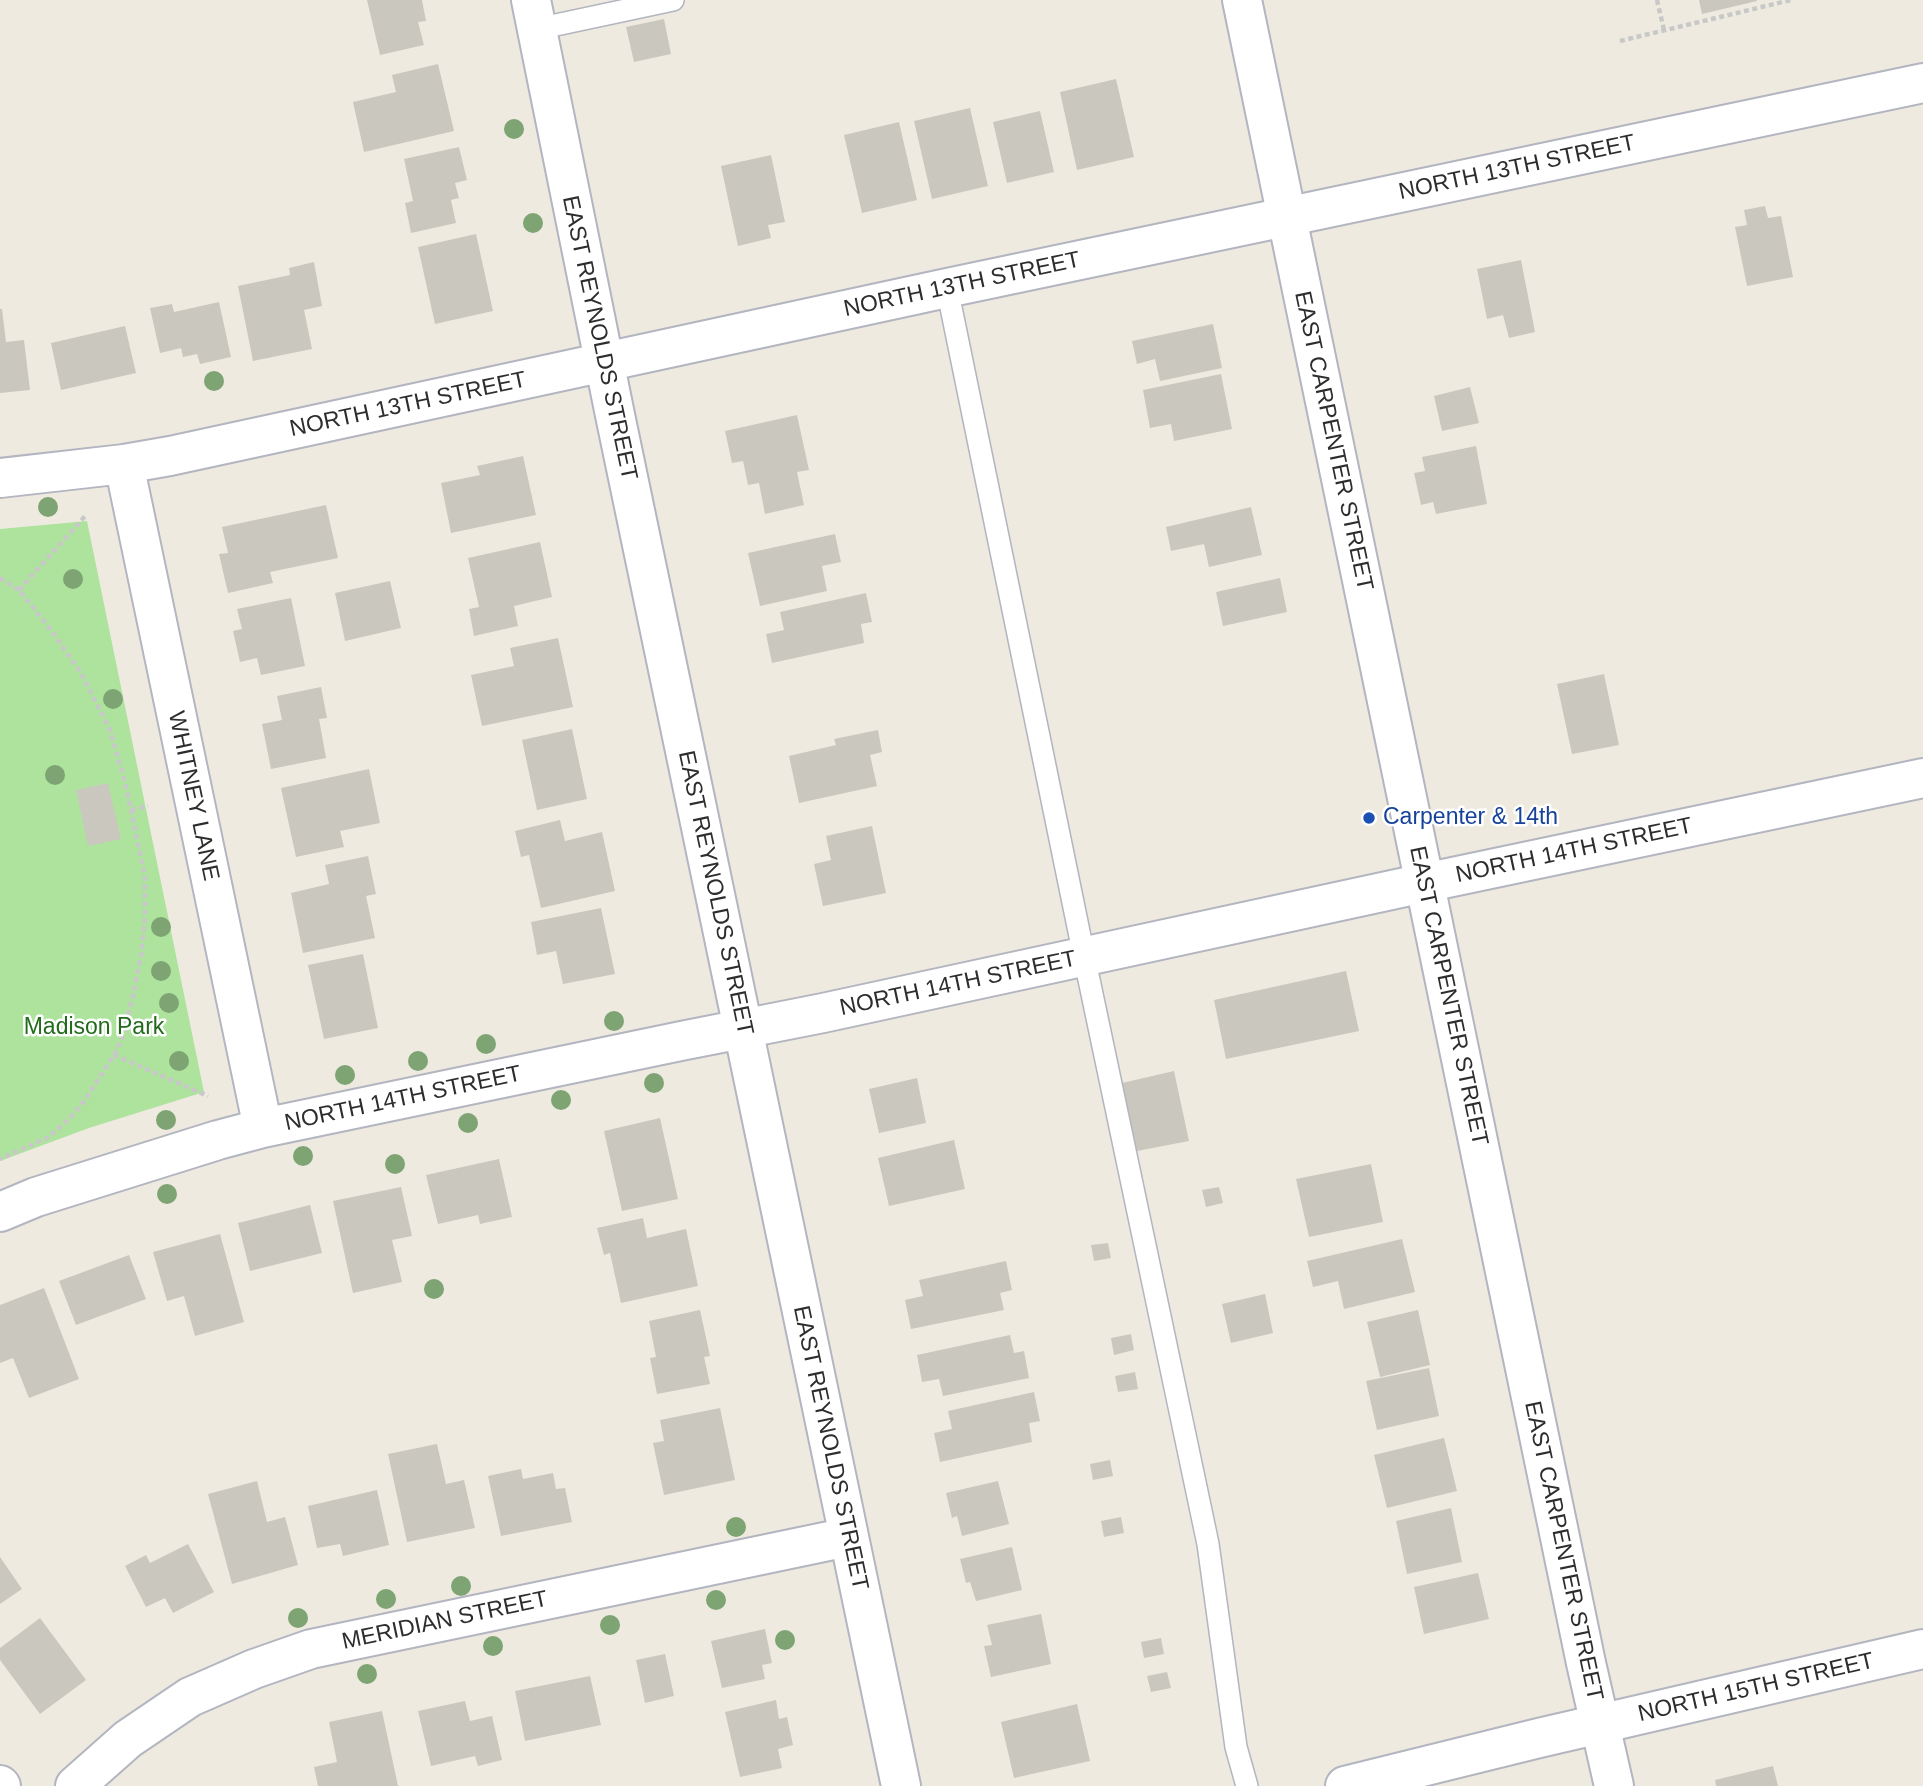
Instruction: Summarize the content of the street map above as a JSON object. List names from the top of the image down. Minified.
{"streets":{"street":["NORTH 13TH STREET","EAST REYNOLDS STREET","EAST CARPENTER STREET","WHITNEY LANE","NORTH 14TH STREET","MERIDIAN STREET","NORTH 15TH STREET"]},"crossings":[["NORTH 13TH STREET","EAST REYNOLDS STREET"],["NORTH 13TH STREET","EAST CARPENTER STREET"],["NORTH 13TH STREET","WHITNEY LANE"],["EAST REYNOLDS STREET","NORTH 14TH STREET"],["EAST REYNOLDS STREET","MERIDIAN STREET"],["EAST CARPENTER STREET","NORTH 14TH STREET"],["EAST CARPENTER STREET","NORTH 15TH STREET"],["WHITNEY LANE","NORTH 14TH STREET"]],"parks":["Madison Park"],"places":["Carpenter & 14th"]}
